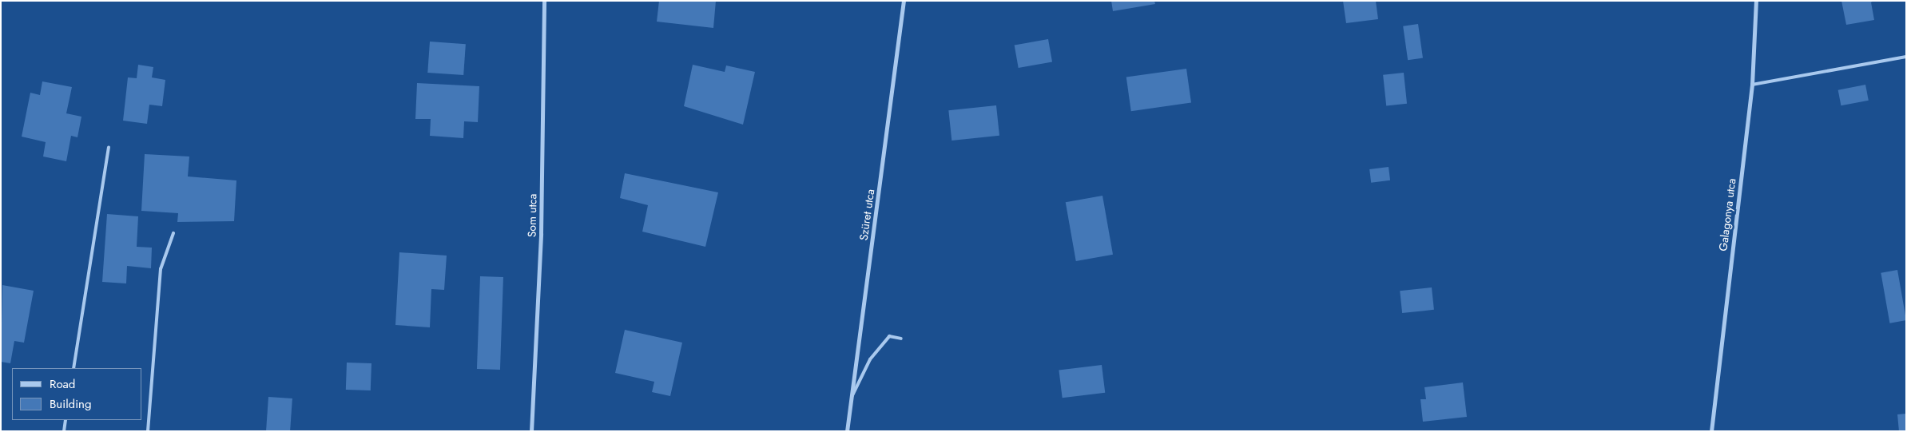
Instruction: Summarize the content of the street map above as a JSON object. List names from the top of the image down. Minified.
{"streets":{"street":["Szüret utca","Galagonya utca","Som utca"]},"legend":["Road","Building"]}
